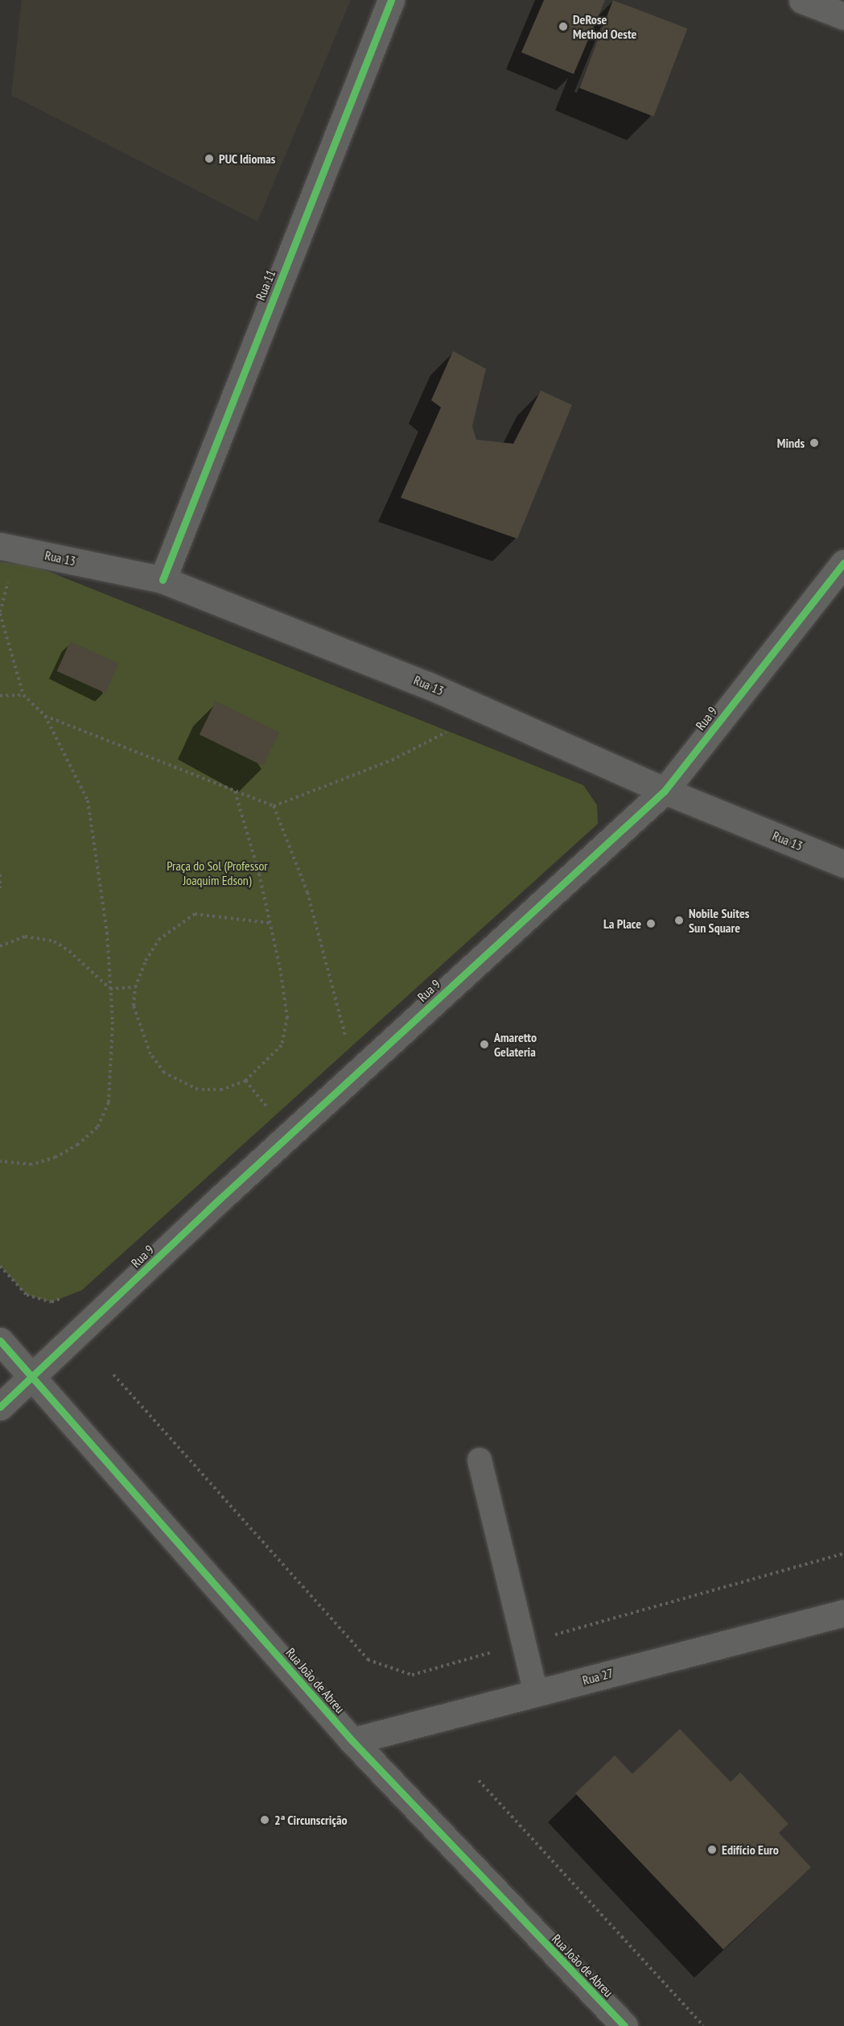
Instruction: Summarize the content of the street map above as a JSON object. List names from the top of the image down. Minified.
{"streets":{"street":["Rua 11","Rua 13","Rua 9","Rua 27","Rua João de Abreu"]},"crossings":[["Rua 11","Rua 13"],["Rua 13","Rua 9"],["Rua 9","Rua João de Abreu"],["Rua 27","Rua João de Abreu"]],"parks":["Praça do Sol (Professor Joaquim Edson)"],"places":["DeRose Method Oeste","PUC Idiomas","Minds","Nobile Suites Sun Square","La Place","Amaretto Gelateria","2ª Circunscrição","Edifício Euro"]}
